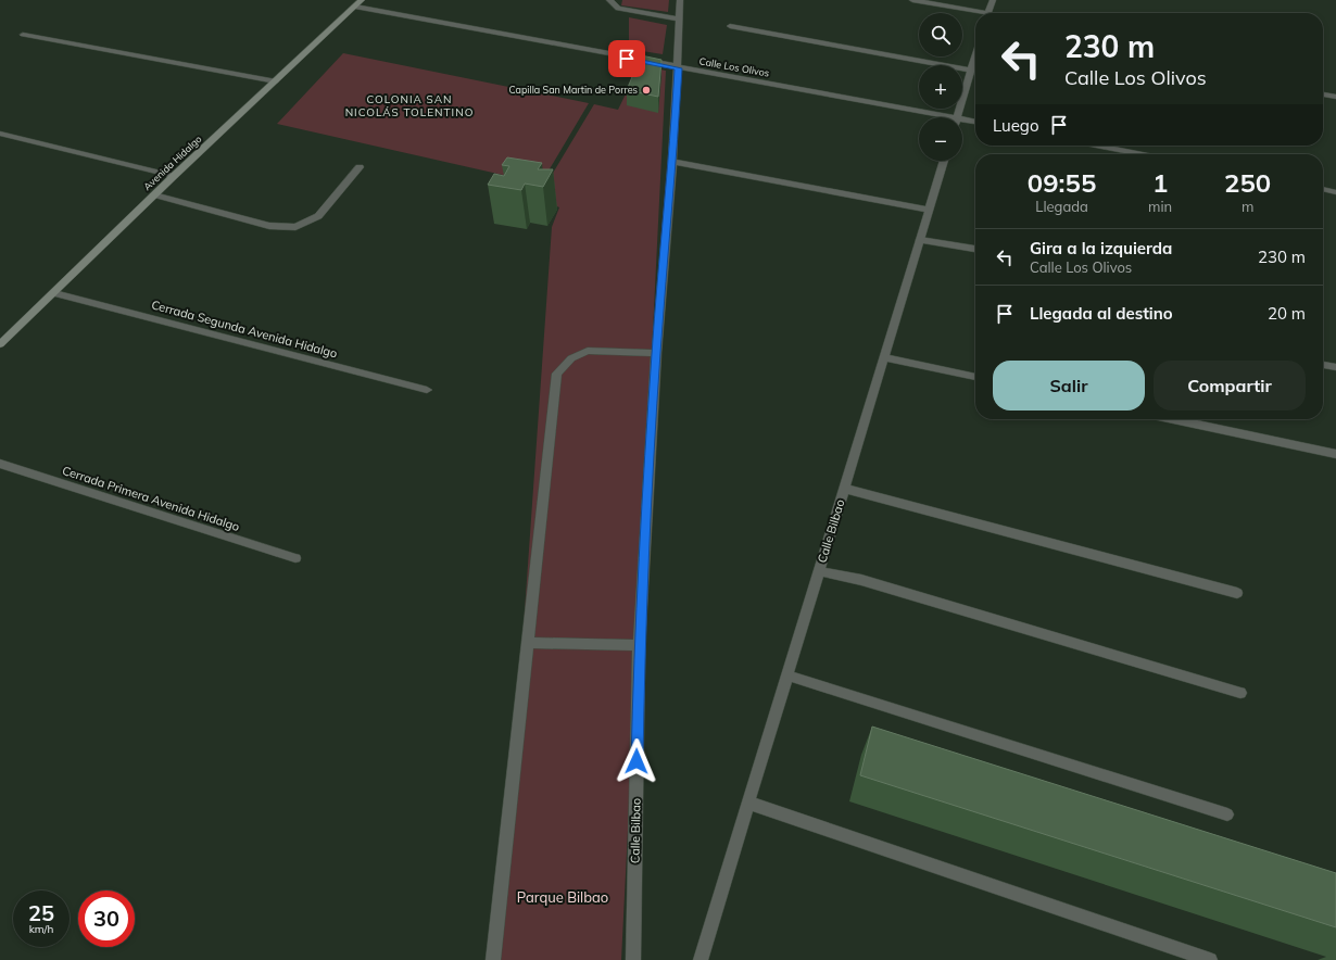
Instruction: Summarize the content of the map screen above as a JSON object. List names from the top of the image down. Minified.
{"streets":{"street":["Calle Los Olivos","Avenida Hidalgo","Cerrada Segunda Avenida Hidalgo","Cerrada Primera Avenida Hidalgo","Calle Bilbao"]},"crossings":[["Calle Los Olivos","Avenida Hidalgo"],["Calle Los Olivos","Calle Bilbao"],["Avenida Hidalgo","Cerrada Segunda Avenida Hidalgo"]],"districts":["COLONIA SAN NICOLÁS TOLENTINO"],"parks":["Parque Bilbao"],"places":["Capilla San Martin de Porres"],"page":{"map_buttons":["+","−"],"turn":["230 m","Calle Los Olivos"],"then":"Luego","eta":["09:55","Llegada","1","min","250","m"],"list":[{"name":"Gira a la izquierda","note":"Calle Los Olivos","value":"230 m"},{"name":"Llegada al destino","value":"20 m"}],"buttons":["Salir","Compartir"],"speed":"25 km/h","limit":"30"}}
